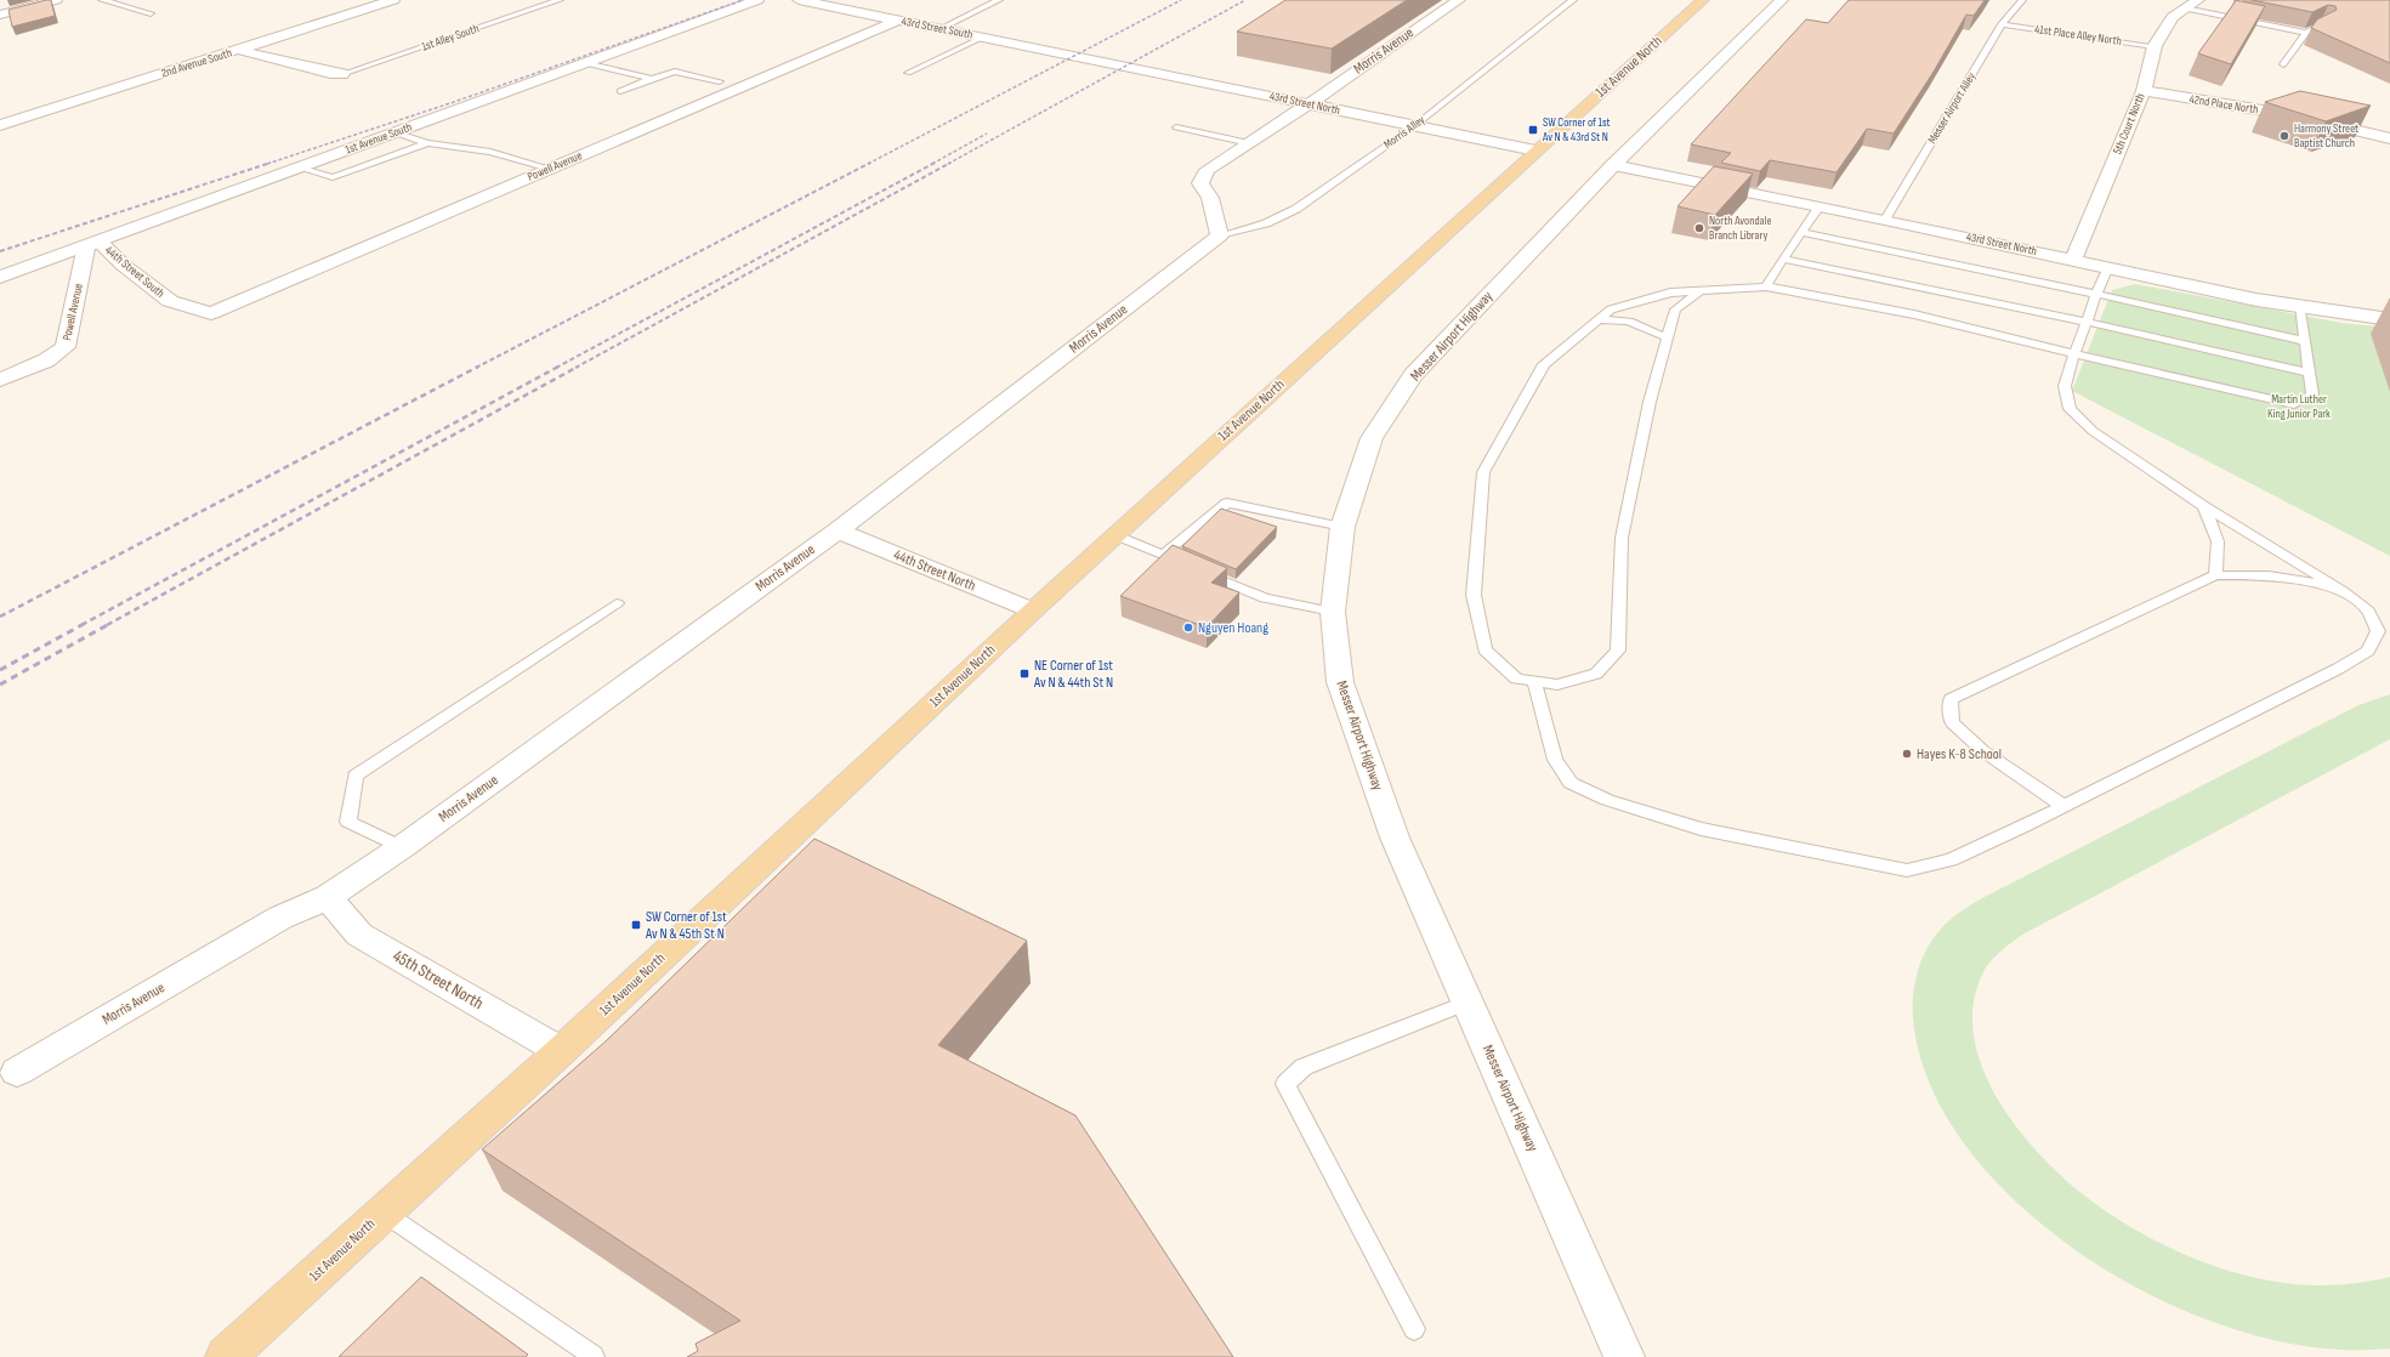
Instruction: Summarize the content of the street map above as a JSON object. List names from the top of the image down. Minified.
{"streets":{"main road":["1st Avenue North"],"street":["43rd Street South","Morris Avenue","2nd Avenue South","43rd Street North","42nd Place North","5th Court North","1st Avenue South","Powell Avenue","44th Street South","Messer Airport Highway","44th Street North","45th Street North"],"lane":["41st Place Alley North","1st Alley South","Messer Airport Alley","Morris Alley"]},"crossings":[["43rd Street South","43rd Street North"],["43rd Street South","Powell Avenue"],["41st Place Alley North","Messer Airport Alley"],["41st Place Alley North","5th Court North"],["Morris Avenue","43rd Street North"],["Morris Avenue","Morris Alley"],["Morris Avenue","44th Street North"],["Morris Avenue","45th Street North"],["1st Avenue North","43rd Street North"],["1st Avenue North","44th Street North"],["1st Avenue North","45th Street North"],["43rd Street North","Messer Airport Alley"],["43rd Street North","5th Court North"],["43rd Street North","Morris Alley"],["43rd Street North","Messer Airport Highway"],["42nd Place North","5th Court North"],["1st Avenue South","Powell Avenue"],["1st Avenue South","44th Street South"],["Powell Avenue","44th Street South"]],"parks":["Martin Luther King Junior Park"],"places":{"transit":["SW Corner of 1st Av N & 43rd St N","NE Corner of 1st Av N & 44th St N","SW Corner of 1st Av N & 45th St N"],"other":["Harmony Street Baptist Church","North Avondale Branch Library","Nguyen Hoang","Hayes K-8 School"]}}
